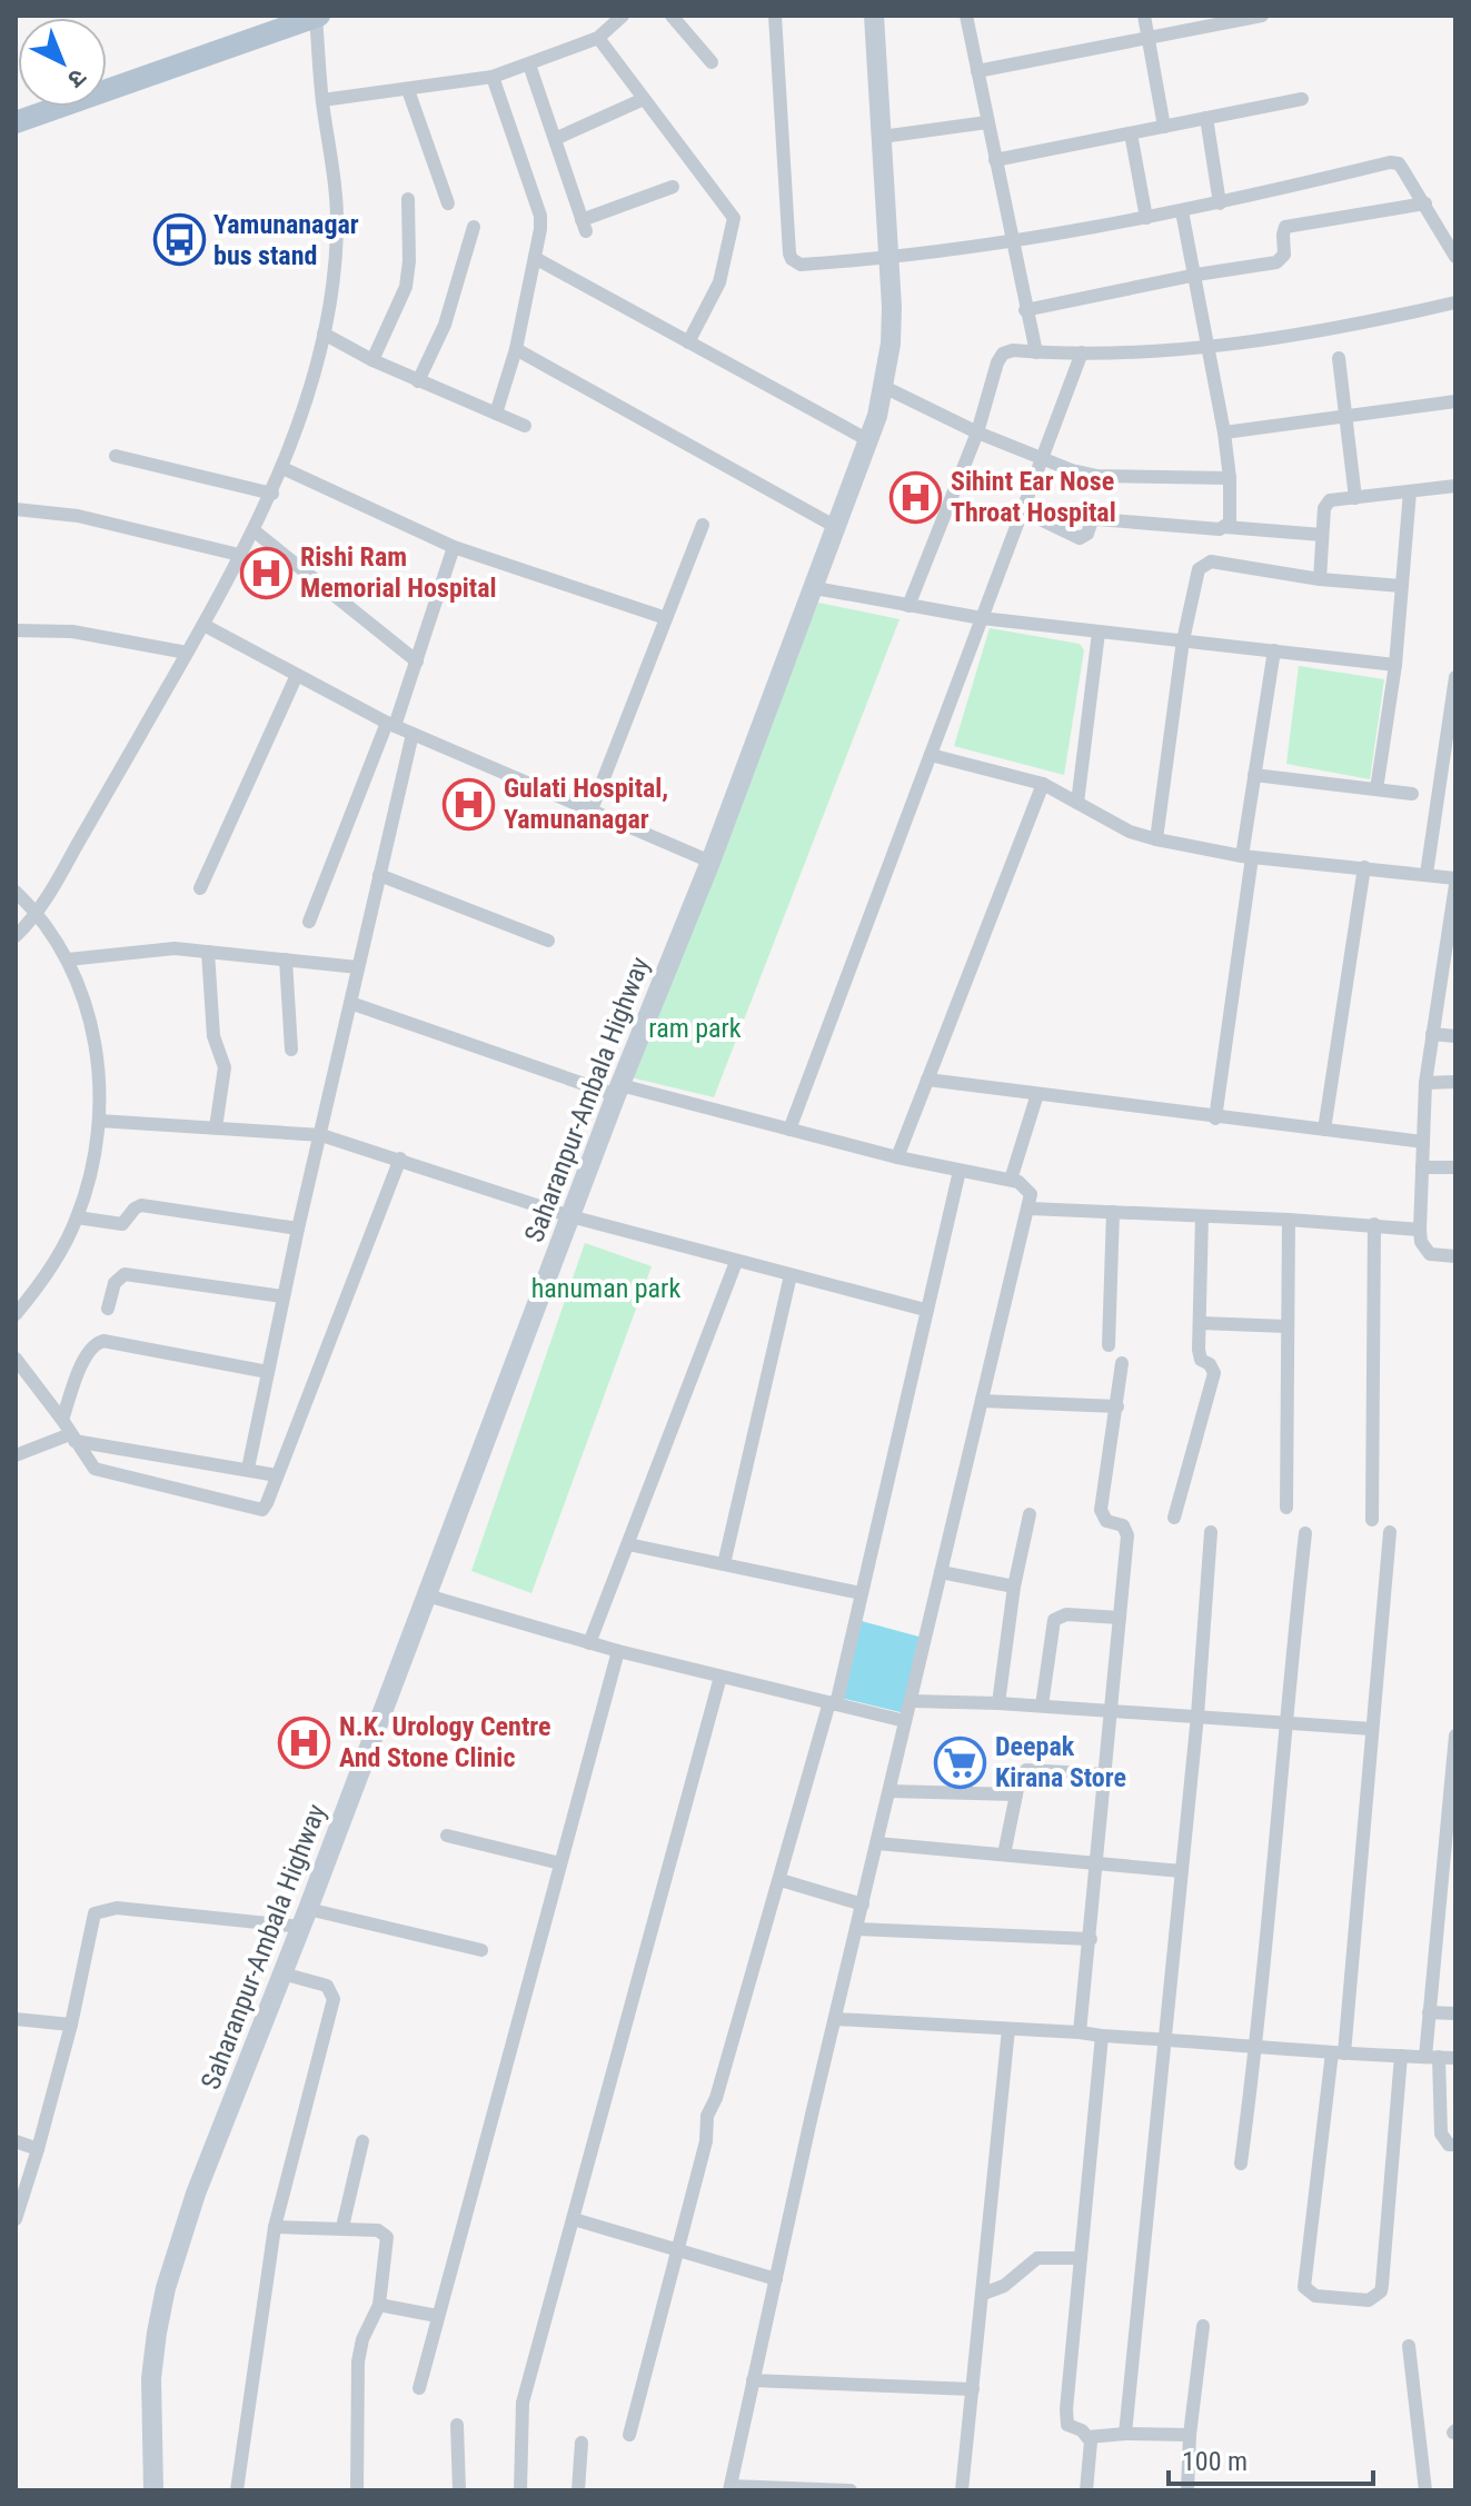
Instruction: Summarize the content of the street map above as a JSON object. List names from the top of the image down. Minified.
{"streets":{"main road":["Saharanpur-Ambala Highway"]},"parks":["ram park","hanuman park"],"places":{"bus stop":["Yamunanagar bus stand"],"hospital":["Sihint Ear Nose Throat Hospital","Rishi Ram Memorial Hospital","Gulati Hospital, Yamunanagar","N.K. Urology Centre And Stone Clinic"],"supermarket":["Deepak Kirana Store"]},"scale_bar":"100 m","north":"bottom right"}
